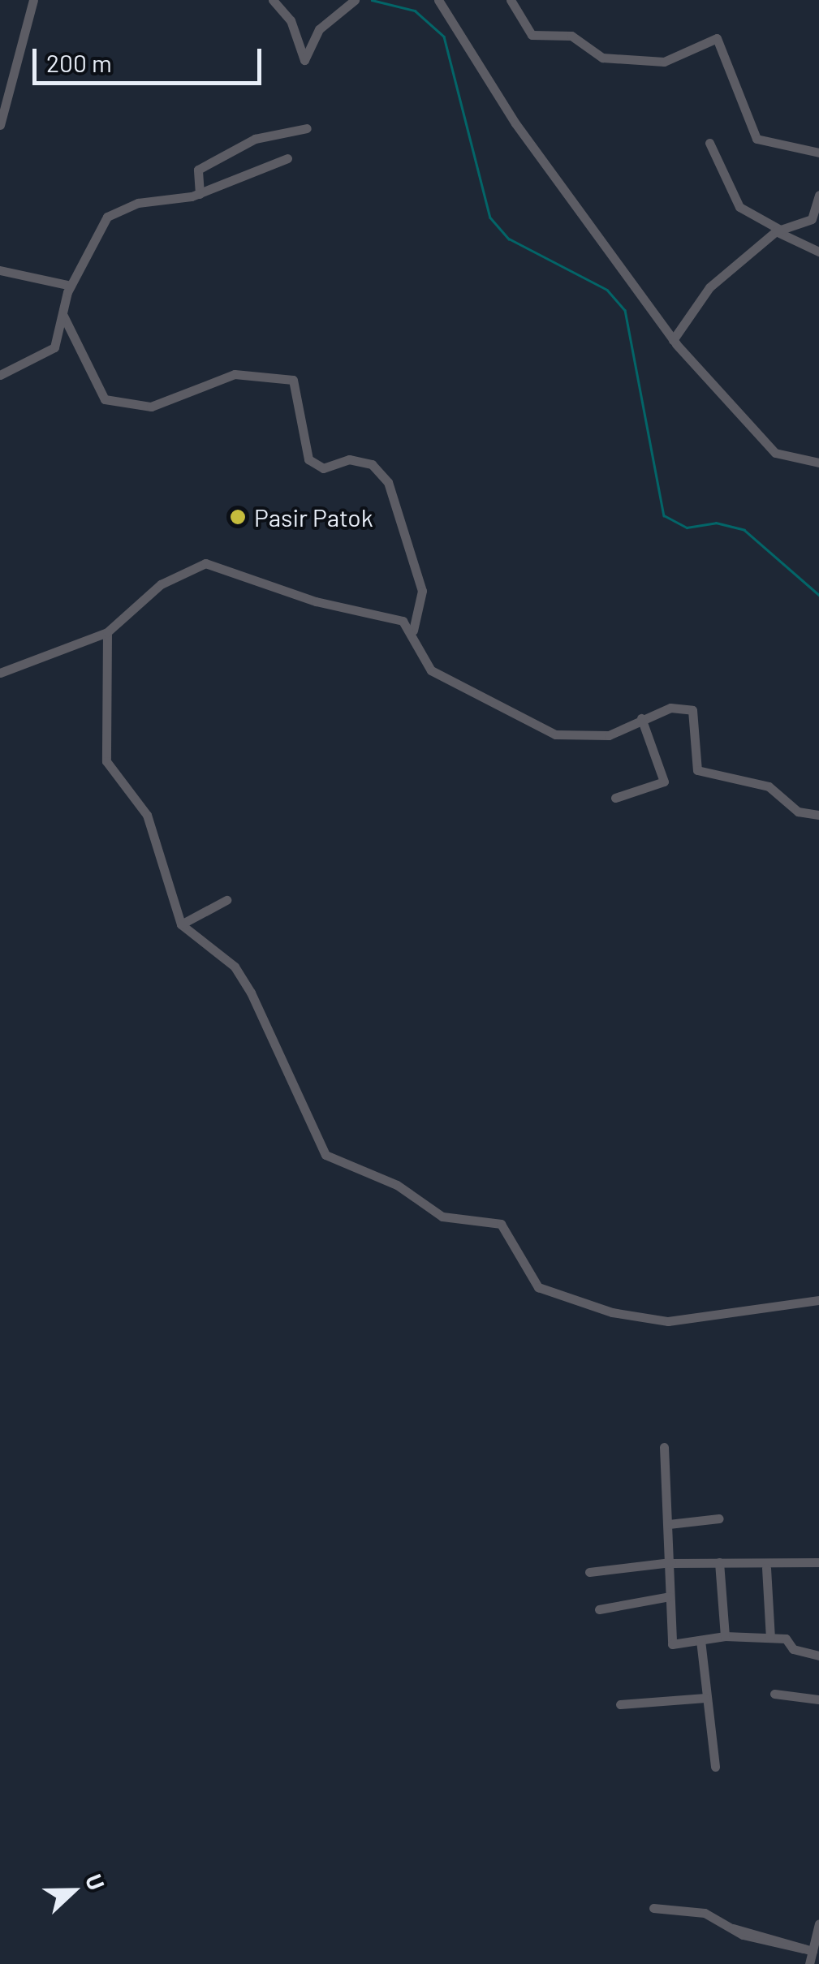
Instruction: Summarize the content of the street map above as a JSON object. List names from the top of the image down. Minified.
{"places":["Pasir Patok"],"scale_bar":"200 m","north":"right"}
